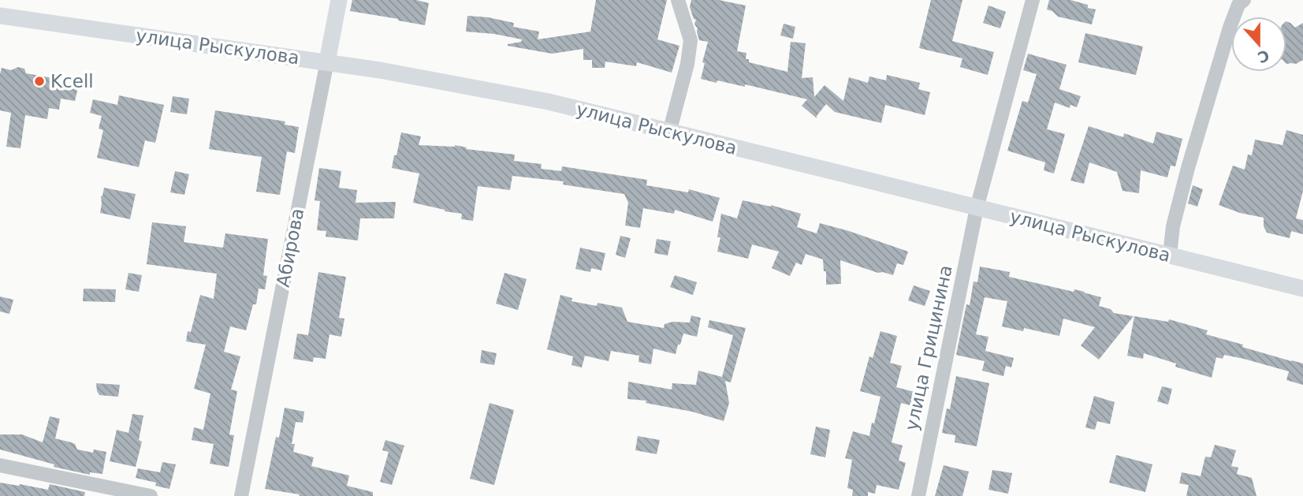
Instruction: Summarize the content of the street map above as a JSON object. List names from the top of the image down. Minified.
{"streets":{"main road":["улица Рыскулова","Абирова"],"street":["улица Грицинина"]},"crossings":[["улица Рыскулова","Абирова"],["улица Рыскулова","улица Грицинина"]],"places":["Kcell"],"north":"bottom"}
